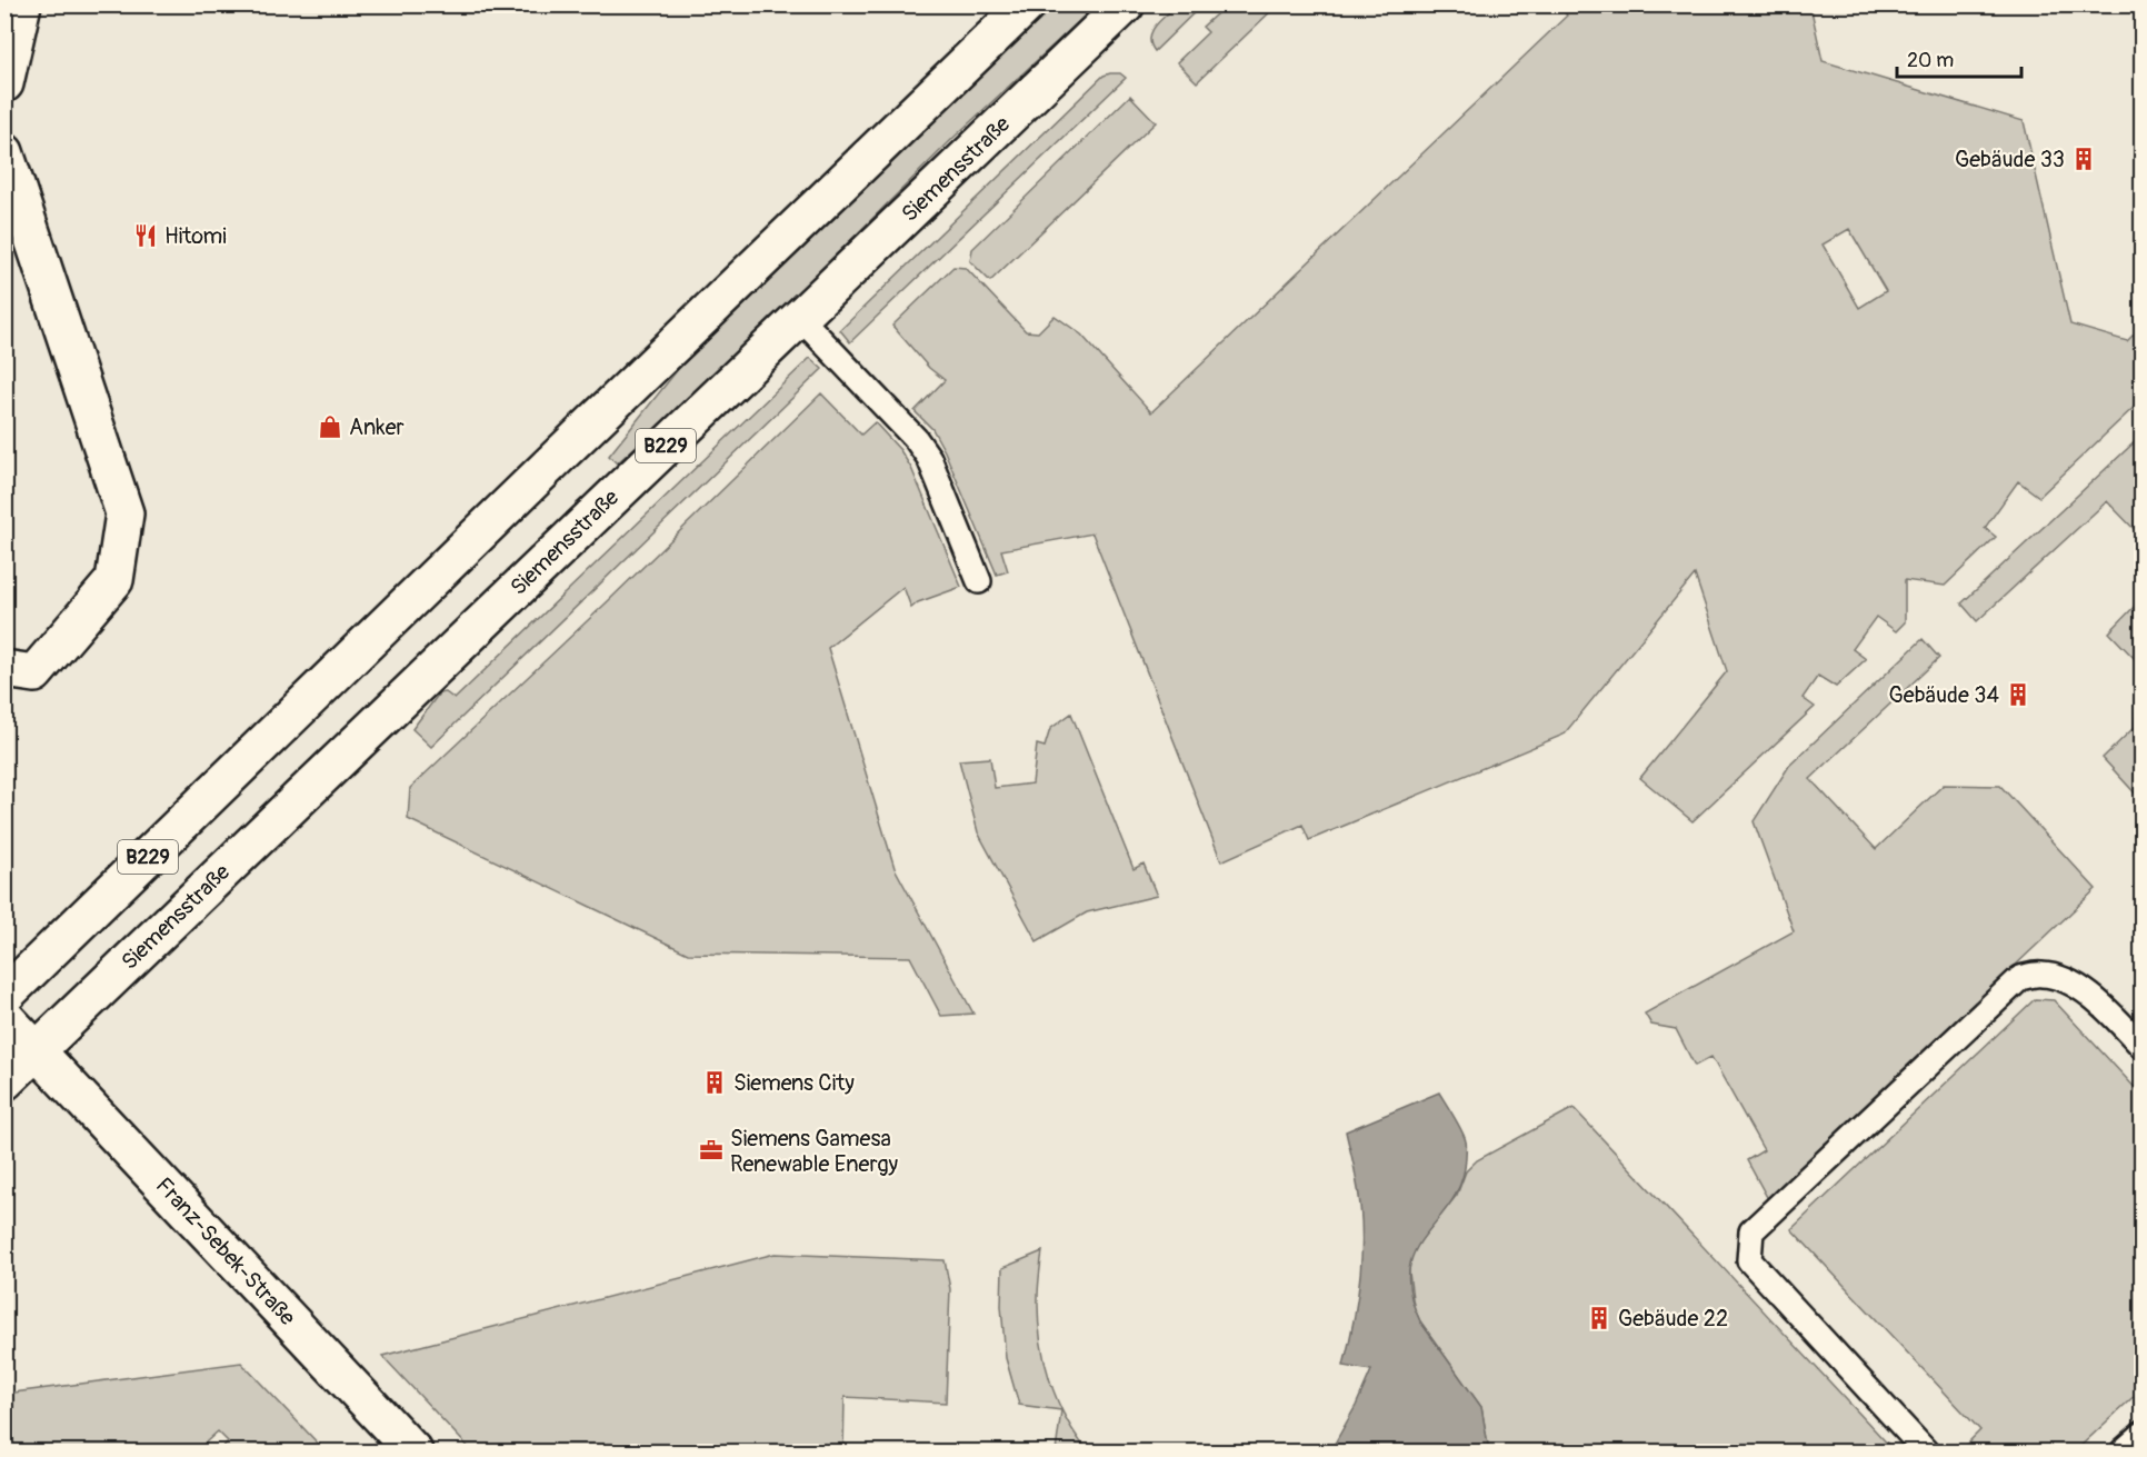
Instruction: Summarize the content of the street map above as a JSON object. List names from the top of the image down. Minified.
{"streets":{"main road":["Siemensstraße","B229","Franz-Sebek-Straße"]},"crossings":[["Siemensstraße","Franz-Sebek-Straße"]],"places":{"building":["Gebäude 33","Gebäude 34","Siemens City","Gebäude 22"],"restaurant":["Hitomi"],"shop":["Anker"],"office":["Siemens Gamesa Renewable Energy"]},"scale_bar":"20 m"}
